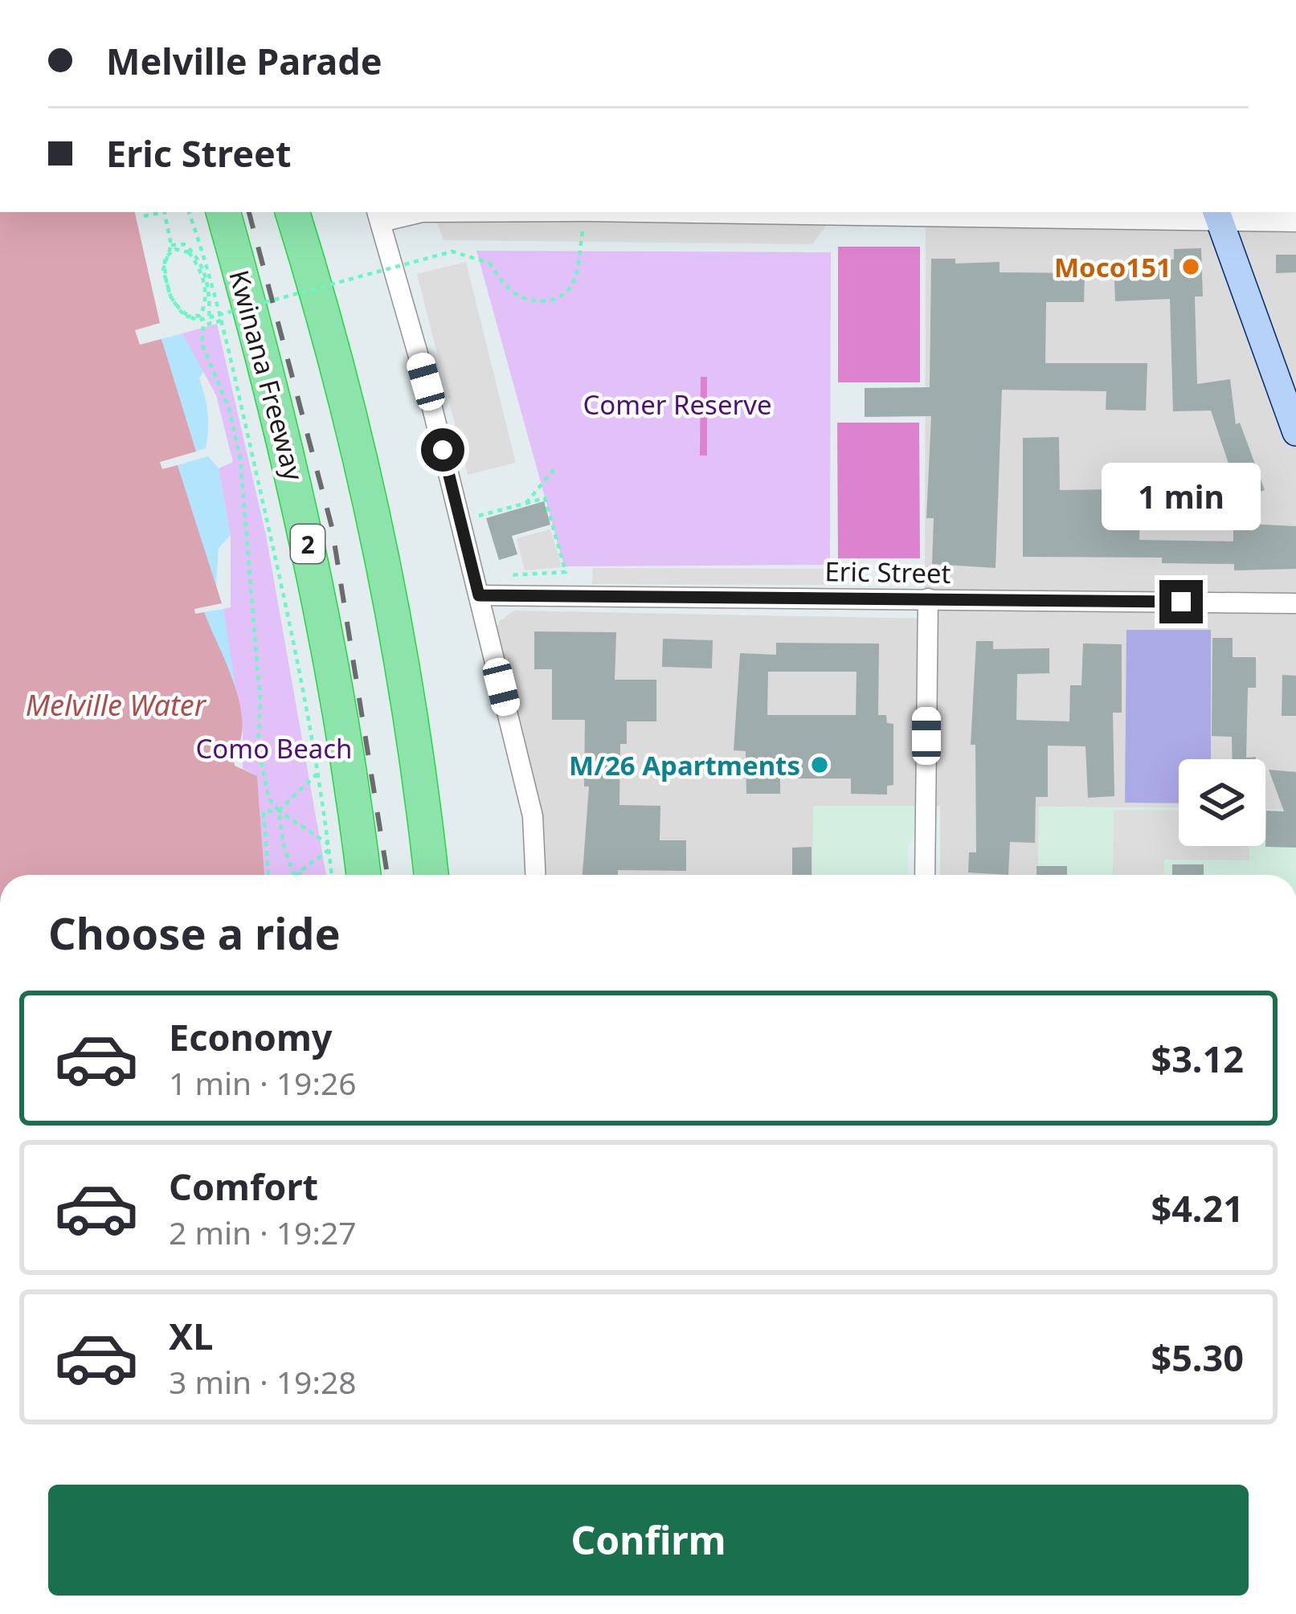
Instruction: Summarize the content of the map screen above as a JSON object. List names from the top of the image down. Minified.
{"streets":{"highway":["Kwinana Freeway","2"],"street":["Eric Street"]},"water":["Melville Water"],"parks":["Comer Reserve","Como Beach"],"places":["Moco151","M/26 Apartments"],"page":{"banner":["Melville Parade","Eric Street"],"bubble":"1 min","heading":"Choose a ride","list":[{"name":"Economy","note":"1 min · 19:26","value":"$3.12"},{"name":"Comfort","note":"2 min · 19:27","value":"$4.21"},{"name":"XL","note":"3 min · 19:28","value":"$5.30"}],"buttons":"Confirm"}}
